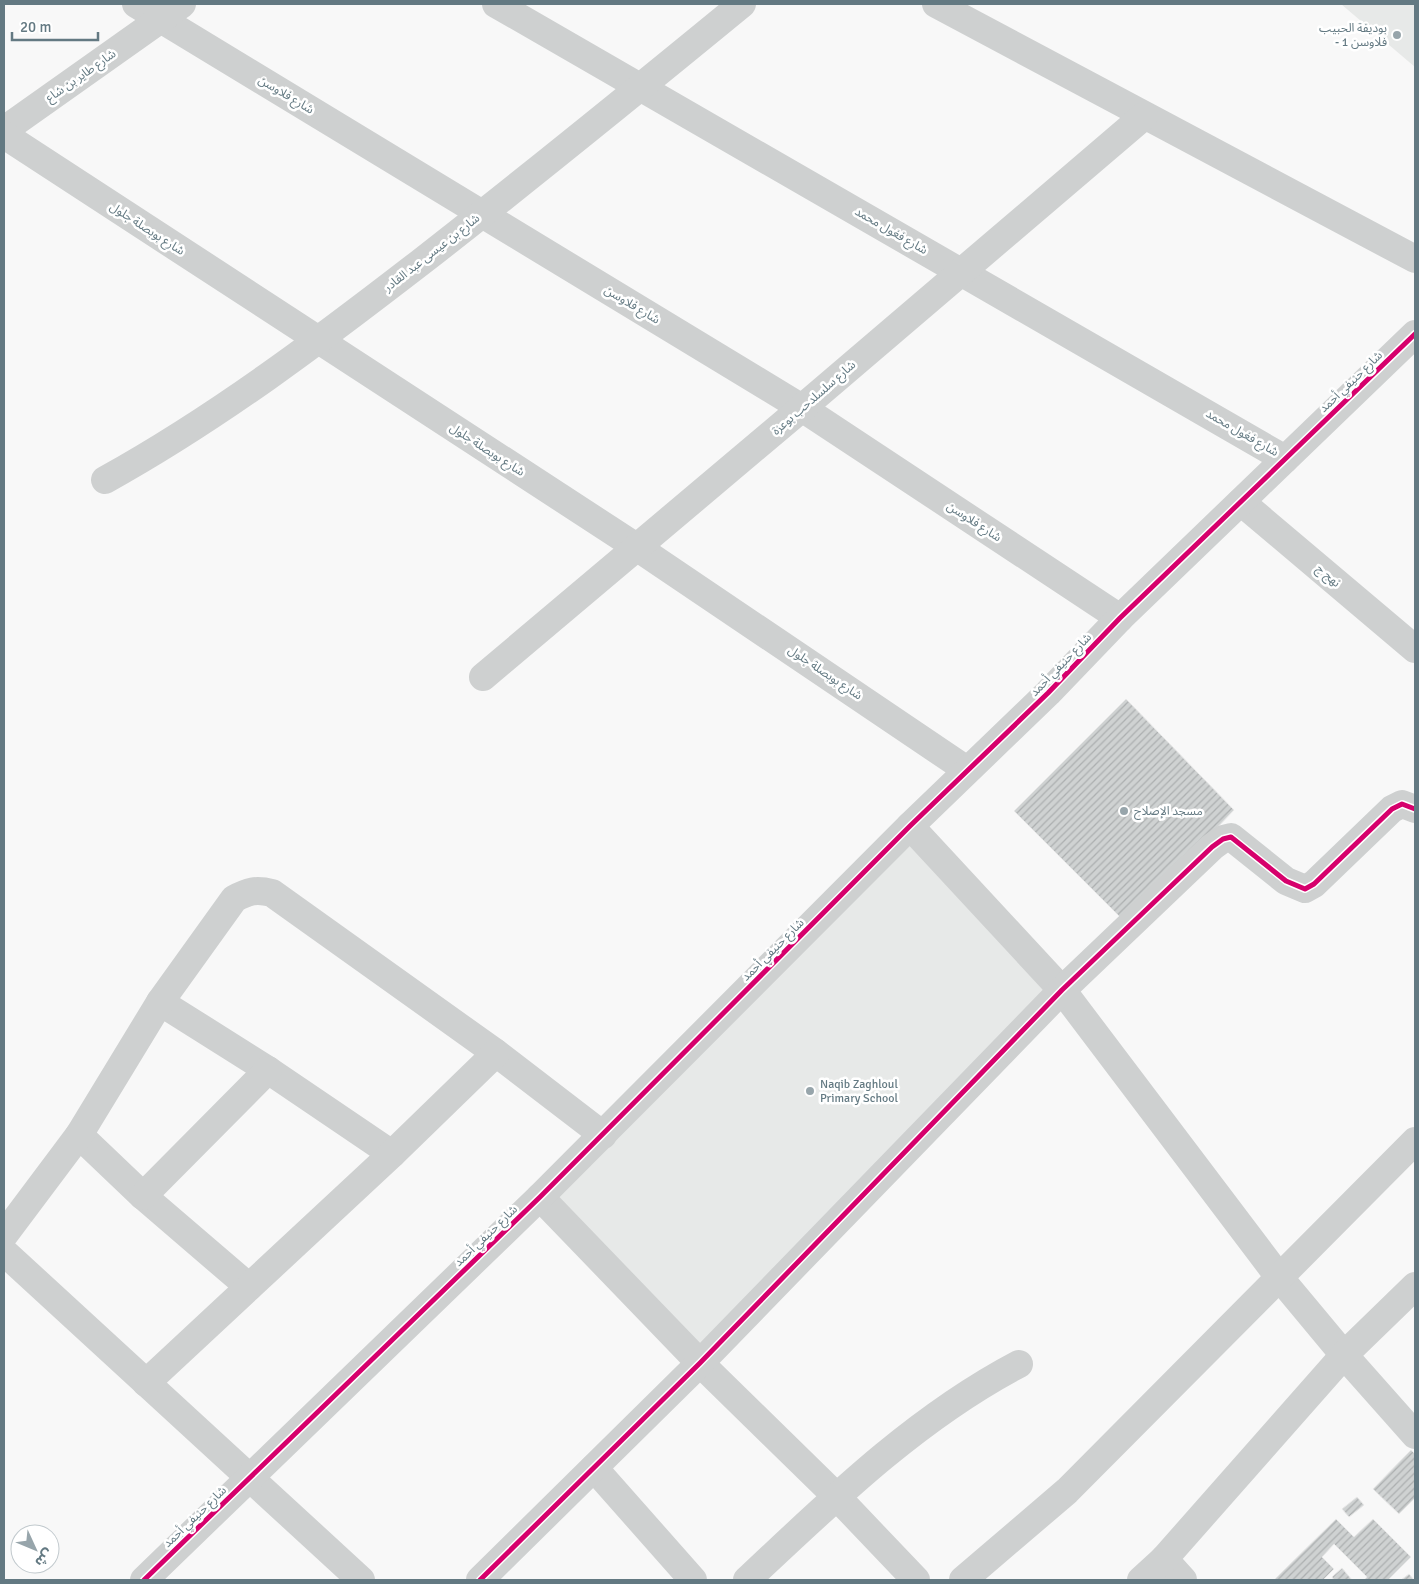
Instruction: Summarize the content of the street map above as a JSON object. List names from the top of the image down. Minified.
{"streets":{"street":["شارع طاير بن شاع","شارع فلاوسن","شارع بوبصلة جلول","شارع فغول محمد","شارع بن عيسى عبد القادر","شارع حنيفي أحمد","شارع سلسلدحب بوعزة","نهج ج"]},"crossings":[["شارع طاير بن شاع","شارع فلاوسن"],["شارع فلاوسن","شارع بن عيسى عبد القادر"],["شارع فلاوسن","شارع حنيفي أحمد"],["شارع فلاوسن","شارع سلسلدحب بوعزة"],["شارع بوبصلة جلول","شارع بن عيسى عبد القادر"],["شارع بوبصلة جلول","شارع حنيفي أحمد"],["شارع بوبصلة جلول","شارع سلسلدحب بوعزة"],["شارع فغول محمد","شارع بن عيسى عبد القادر"],["شارع فغول محمد","شارع حنيفي أحمد"],["شارع فغول محمد","شارع سلسلدحب بوعزة"],["شارع حنيفي أحمد","نهج ج"]],"places":["بوديفة الحبيب - فلاوسن 1","مسجد اﻹصلاح","Naqib Zaghloul Primary School"],"scale_bar":"20 m","north":"bottom right"}
